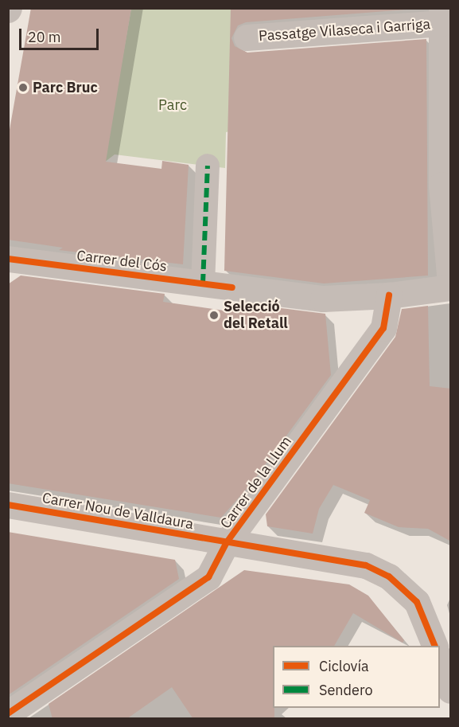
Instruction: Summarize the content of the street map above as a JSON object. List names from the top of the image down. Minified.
{"streets":{"street":["Passatge Vilaseca i Garriga","Carrer del Cós","Carrer de la Llum","Carrer Nou de Valldaura"]},"crossings":[["Carrer del Cós","Carrer de la Llum"],["Carrer de la Llum","Carrer Nou de Valldaura"]],"parks":["Parc"],"places":["Parc Bruc","Selecció del Retall"],"legend":["Ciclovía","Sendero"],"scale_bar":"20 m"}
